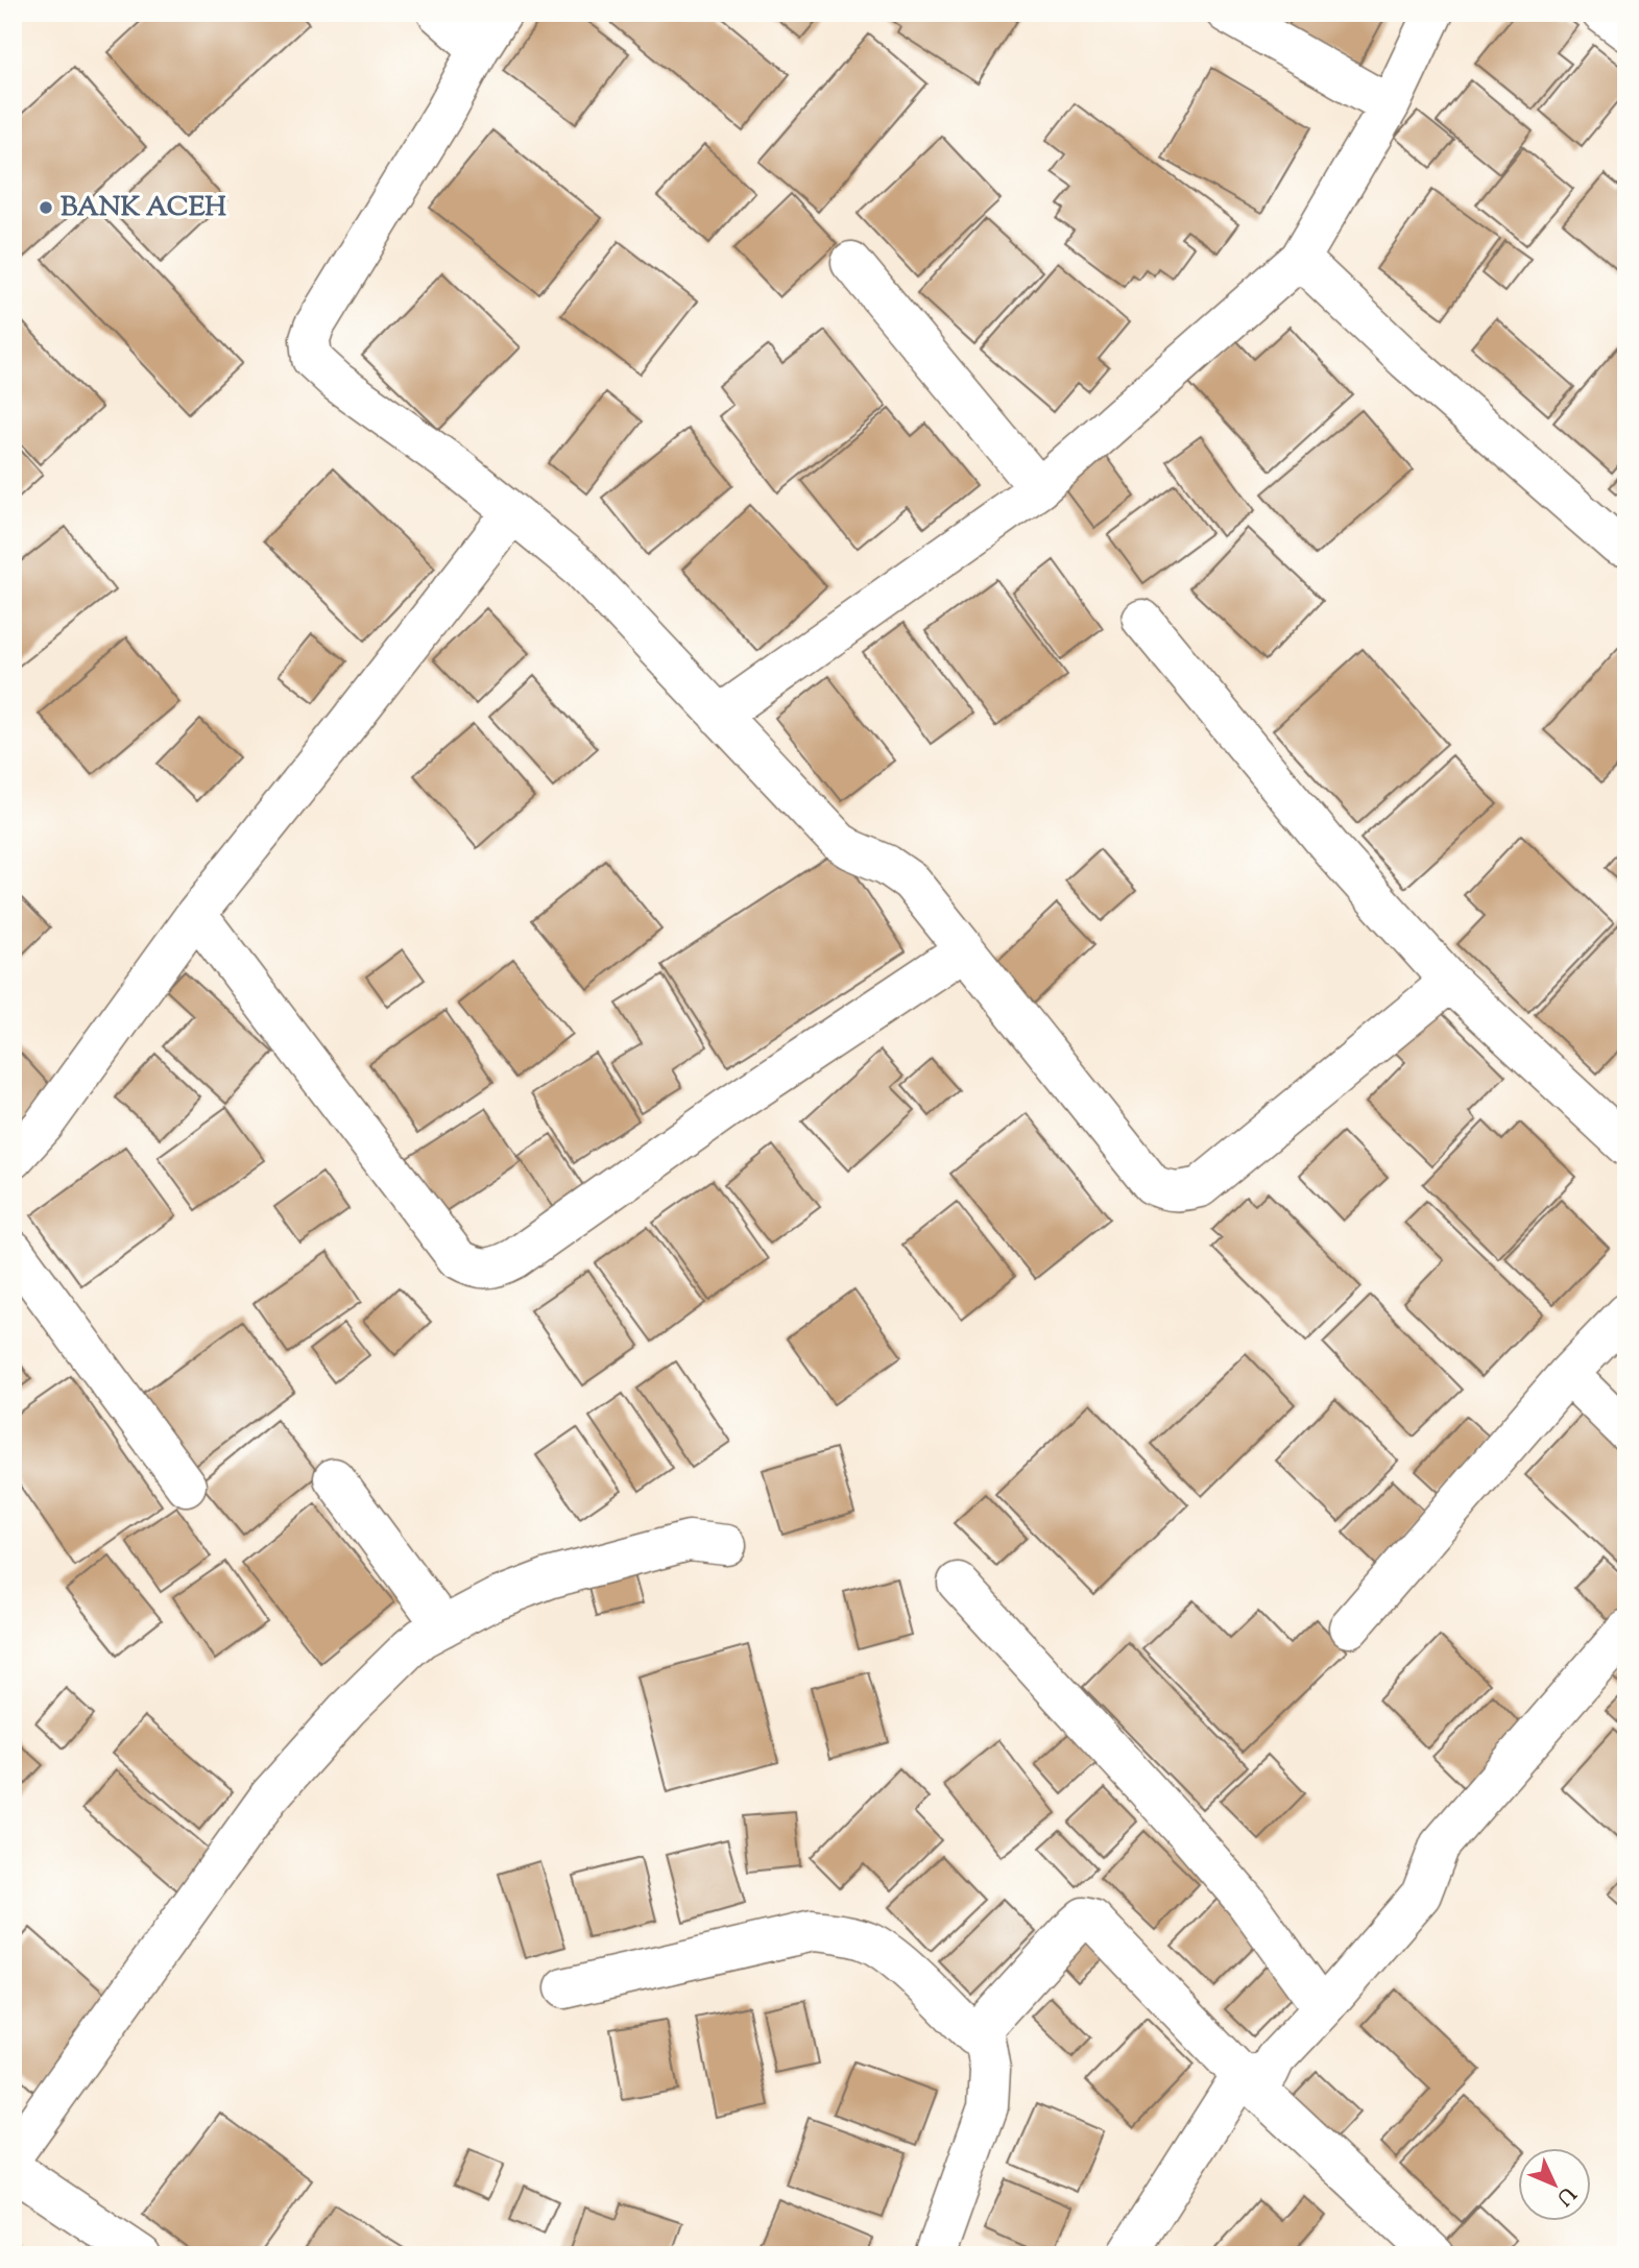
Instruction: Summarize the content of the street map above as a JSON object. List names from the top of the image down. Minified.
{"places":["BANK ACEH"],"north":"bottom right"}
